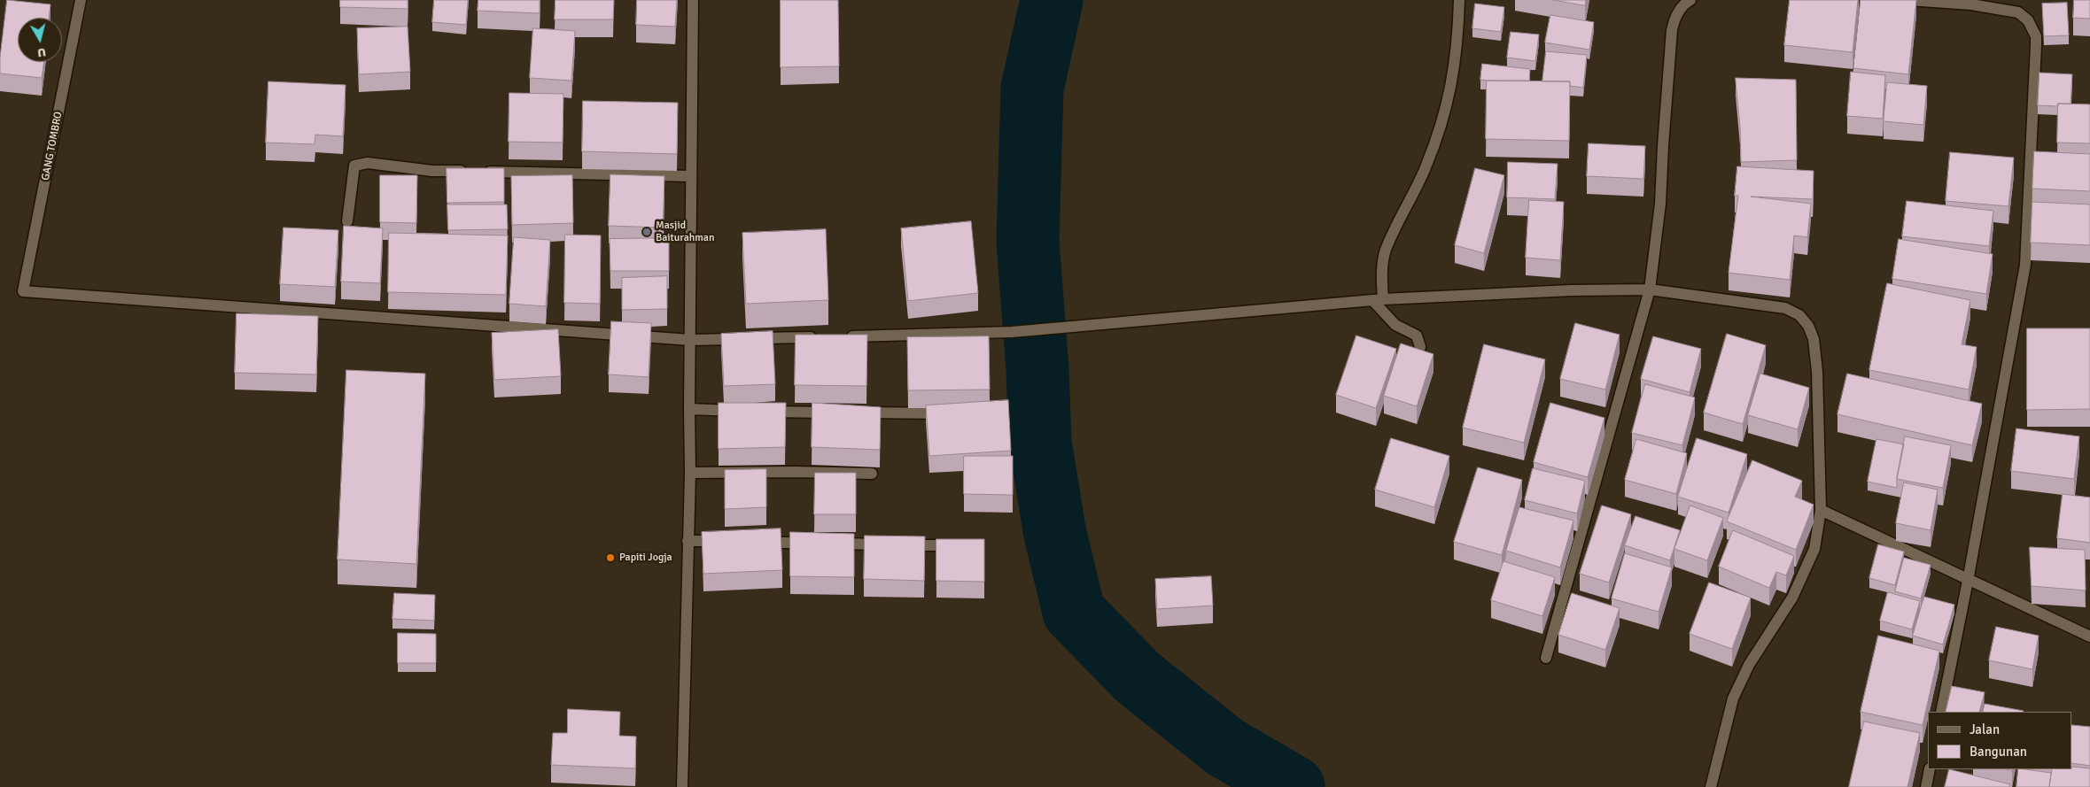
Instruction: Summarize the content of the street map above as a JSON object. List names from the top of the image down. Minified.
{"streets":{"street":["GANG TOMBRO"]},"places":["Masjid Baiturahman","Papiti Jogja"],"legend":["Jalan","Bangunan"],"north":"bottom"}
